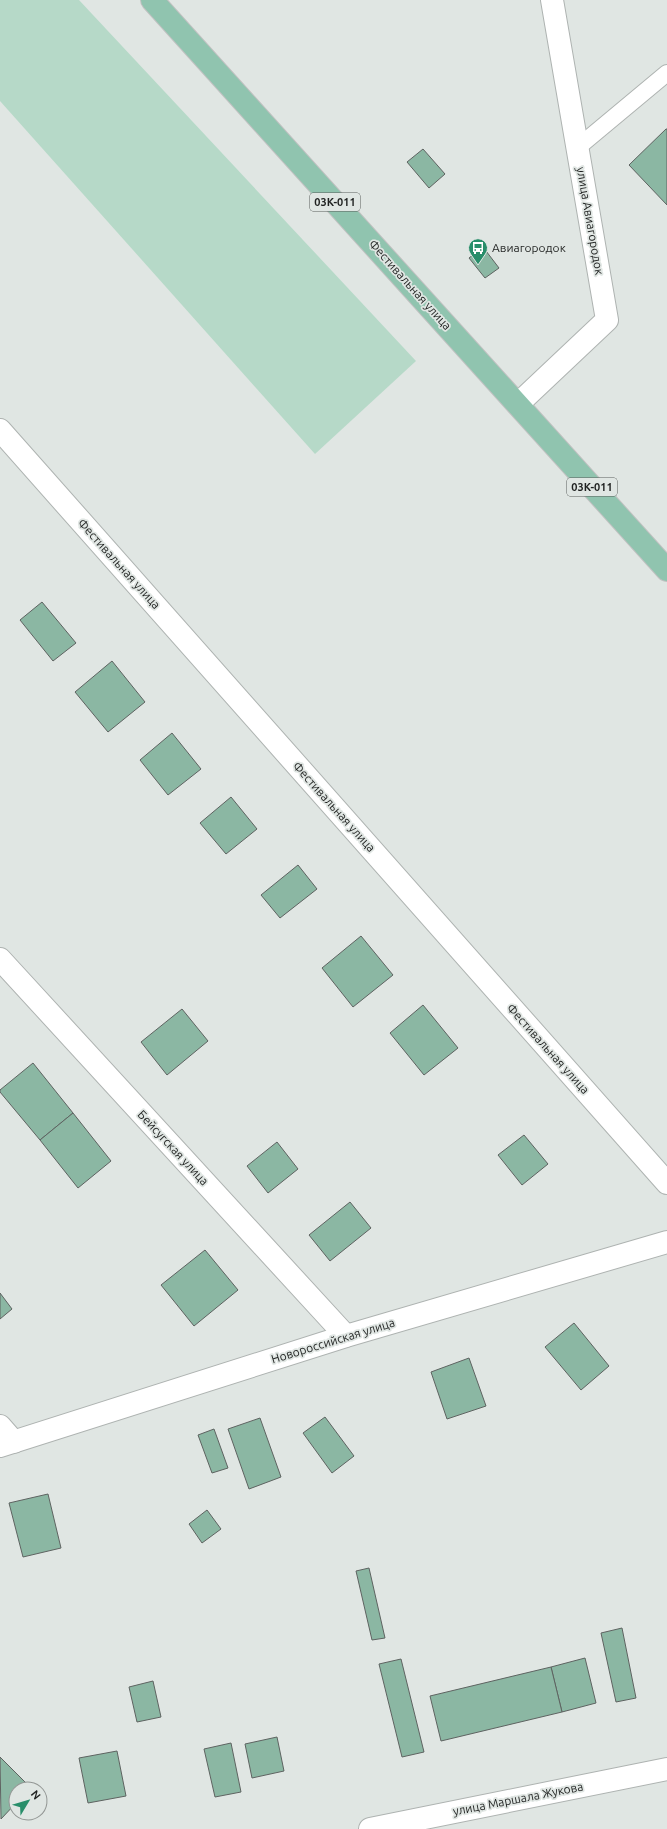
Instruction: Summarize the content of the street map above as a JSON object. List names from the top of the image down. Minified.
{"streets":{"main road":["03К-011","Фестивальная улица"],"street":["улица Авиагородок","Бейсугская улица","Новороссийская улица","улица Маршала Жукова"]},"crossings":[["улица Авиагородок","Фестивальная улица"],["Бейсугская улица","Новороссийская улица"]],"places":{"bus stop":["Авиагородок"]},"north":"top right"}
